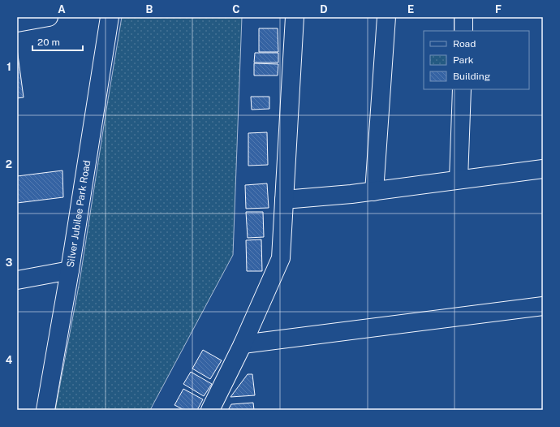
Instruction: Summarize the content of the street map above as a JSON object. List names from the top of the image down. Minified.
{"streets":{"street":["Silver Jubilee Park Road"]},"legend":["Road","Park","Building"],"scale_bar":"20 m","grid":{"columns":["A","B","C","D","E","F"],"rows":["1","2","3","4"]}}
